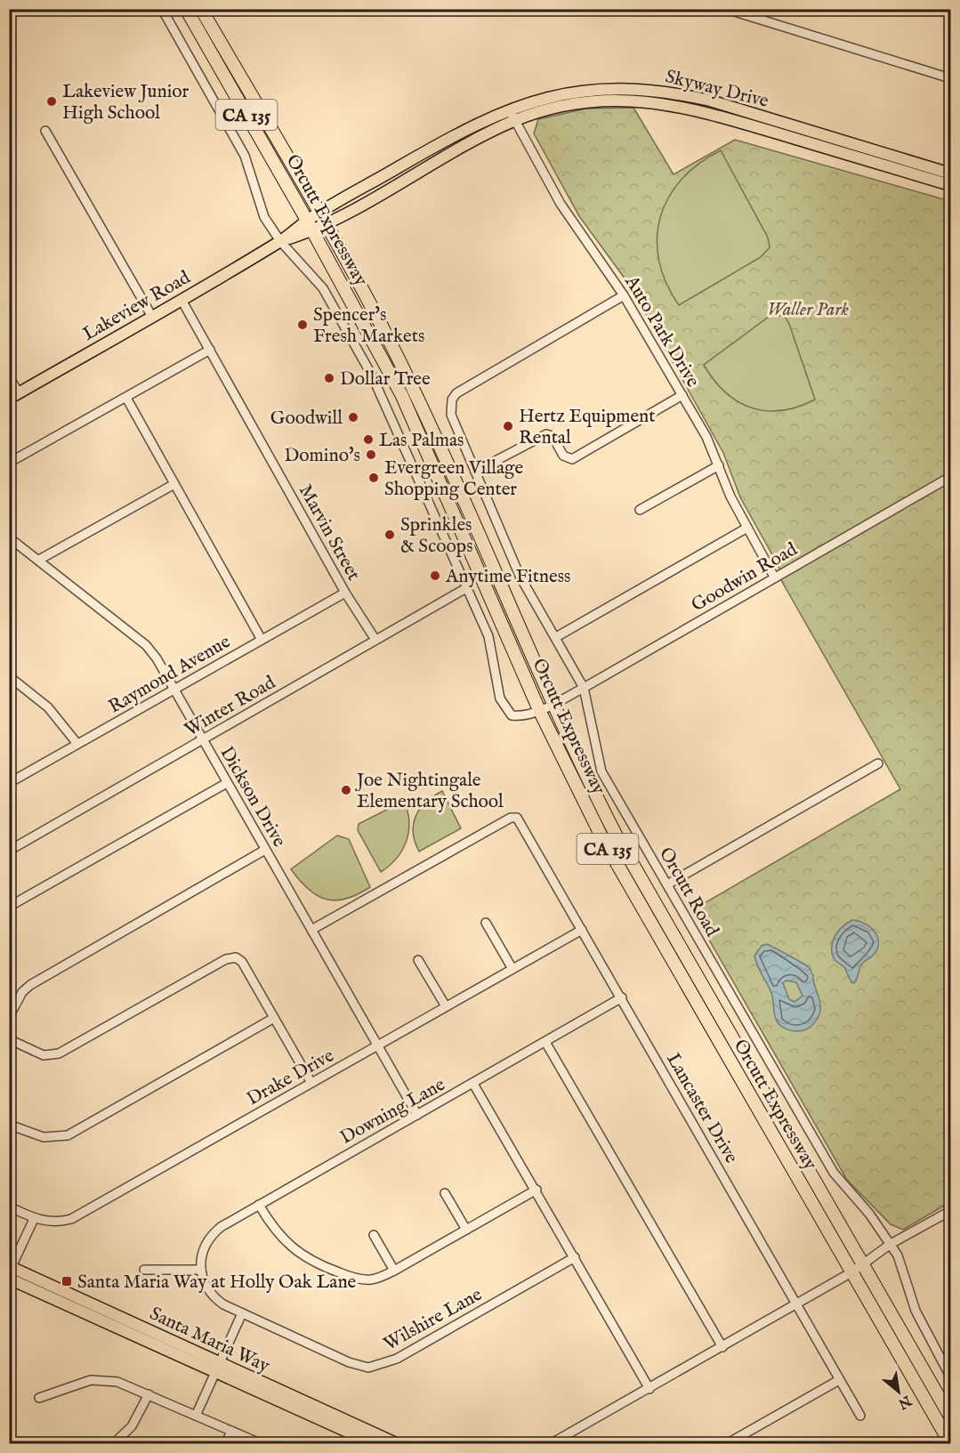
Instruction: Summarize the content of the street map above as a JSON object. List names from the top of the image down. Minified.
{"streets":{"highway":["CA 135","Orcutt Expressway"],"main road":["Skyway Drive","Lakeview Road","Santa Maria Way"],"street":["Auto Park Drive","Marvin Street","Goodwin Road","Raymond Avenue","Winter Road","Dickson Drive","Orcutt Road","Drake Drive","Lancaster Drive","Downing Lane","Wilshire Lane"]},"crossings":[["Skyway Drive","Orcutt Expressway"],["Skyway Drive","Lakeview Road"],["Skyway Drive","Auto Park Drive"],["Orcutt Expressway","Lakeview Road"],["Orcutt Expressway","Goodwin Road"],["Lakeview Road","Marvin Street"],["Auto Park Drive","Goodwin Road"],["Auto Park Drive","Orcutt Road"],["Marvin Street","Raymond Avenue"],["Marvin Street","Winter Road"],["Goodwin Road","Orcutt Road"],["Raymond Avenue","Dickson Drive"],["Winter Road","Dickson Drive"],["Dickson Drive","Drake Drive"],["Dickson Drive","Lancaster Drive"],["Dickson Drive","Downing Lane"],["Drake Drive","Lancaster Drive"],["Lancaster Drive","Downing Lane"],["Downing Lane","Wilshire Lane"]],"parks":["Waller Park"],"places":{"other":["Lakeview Junior High School","Spencer's Fresh Markets","Dollar Tree","Goodwill","Hertz Equipment Rental","Las Palmas","Domino's","Evergreen Village Shopping Center","Sprinkles & Scoops","Anytime Fitness","Joe Nightingale Elementary School"],"transit":["Santa Maria Way at Holly Oak Lane"]},"north":"bottom right"}
